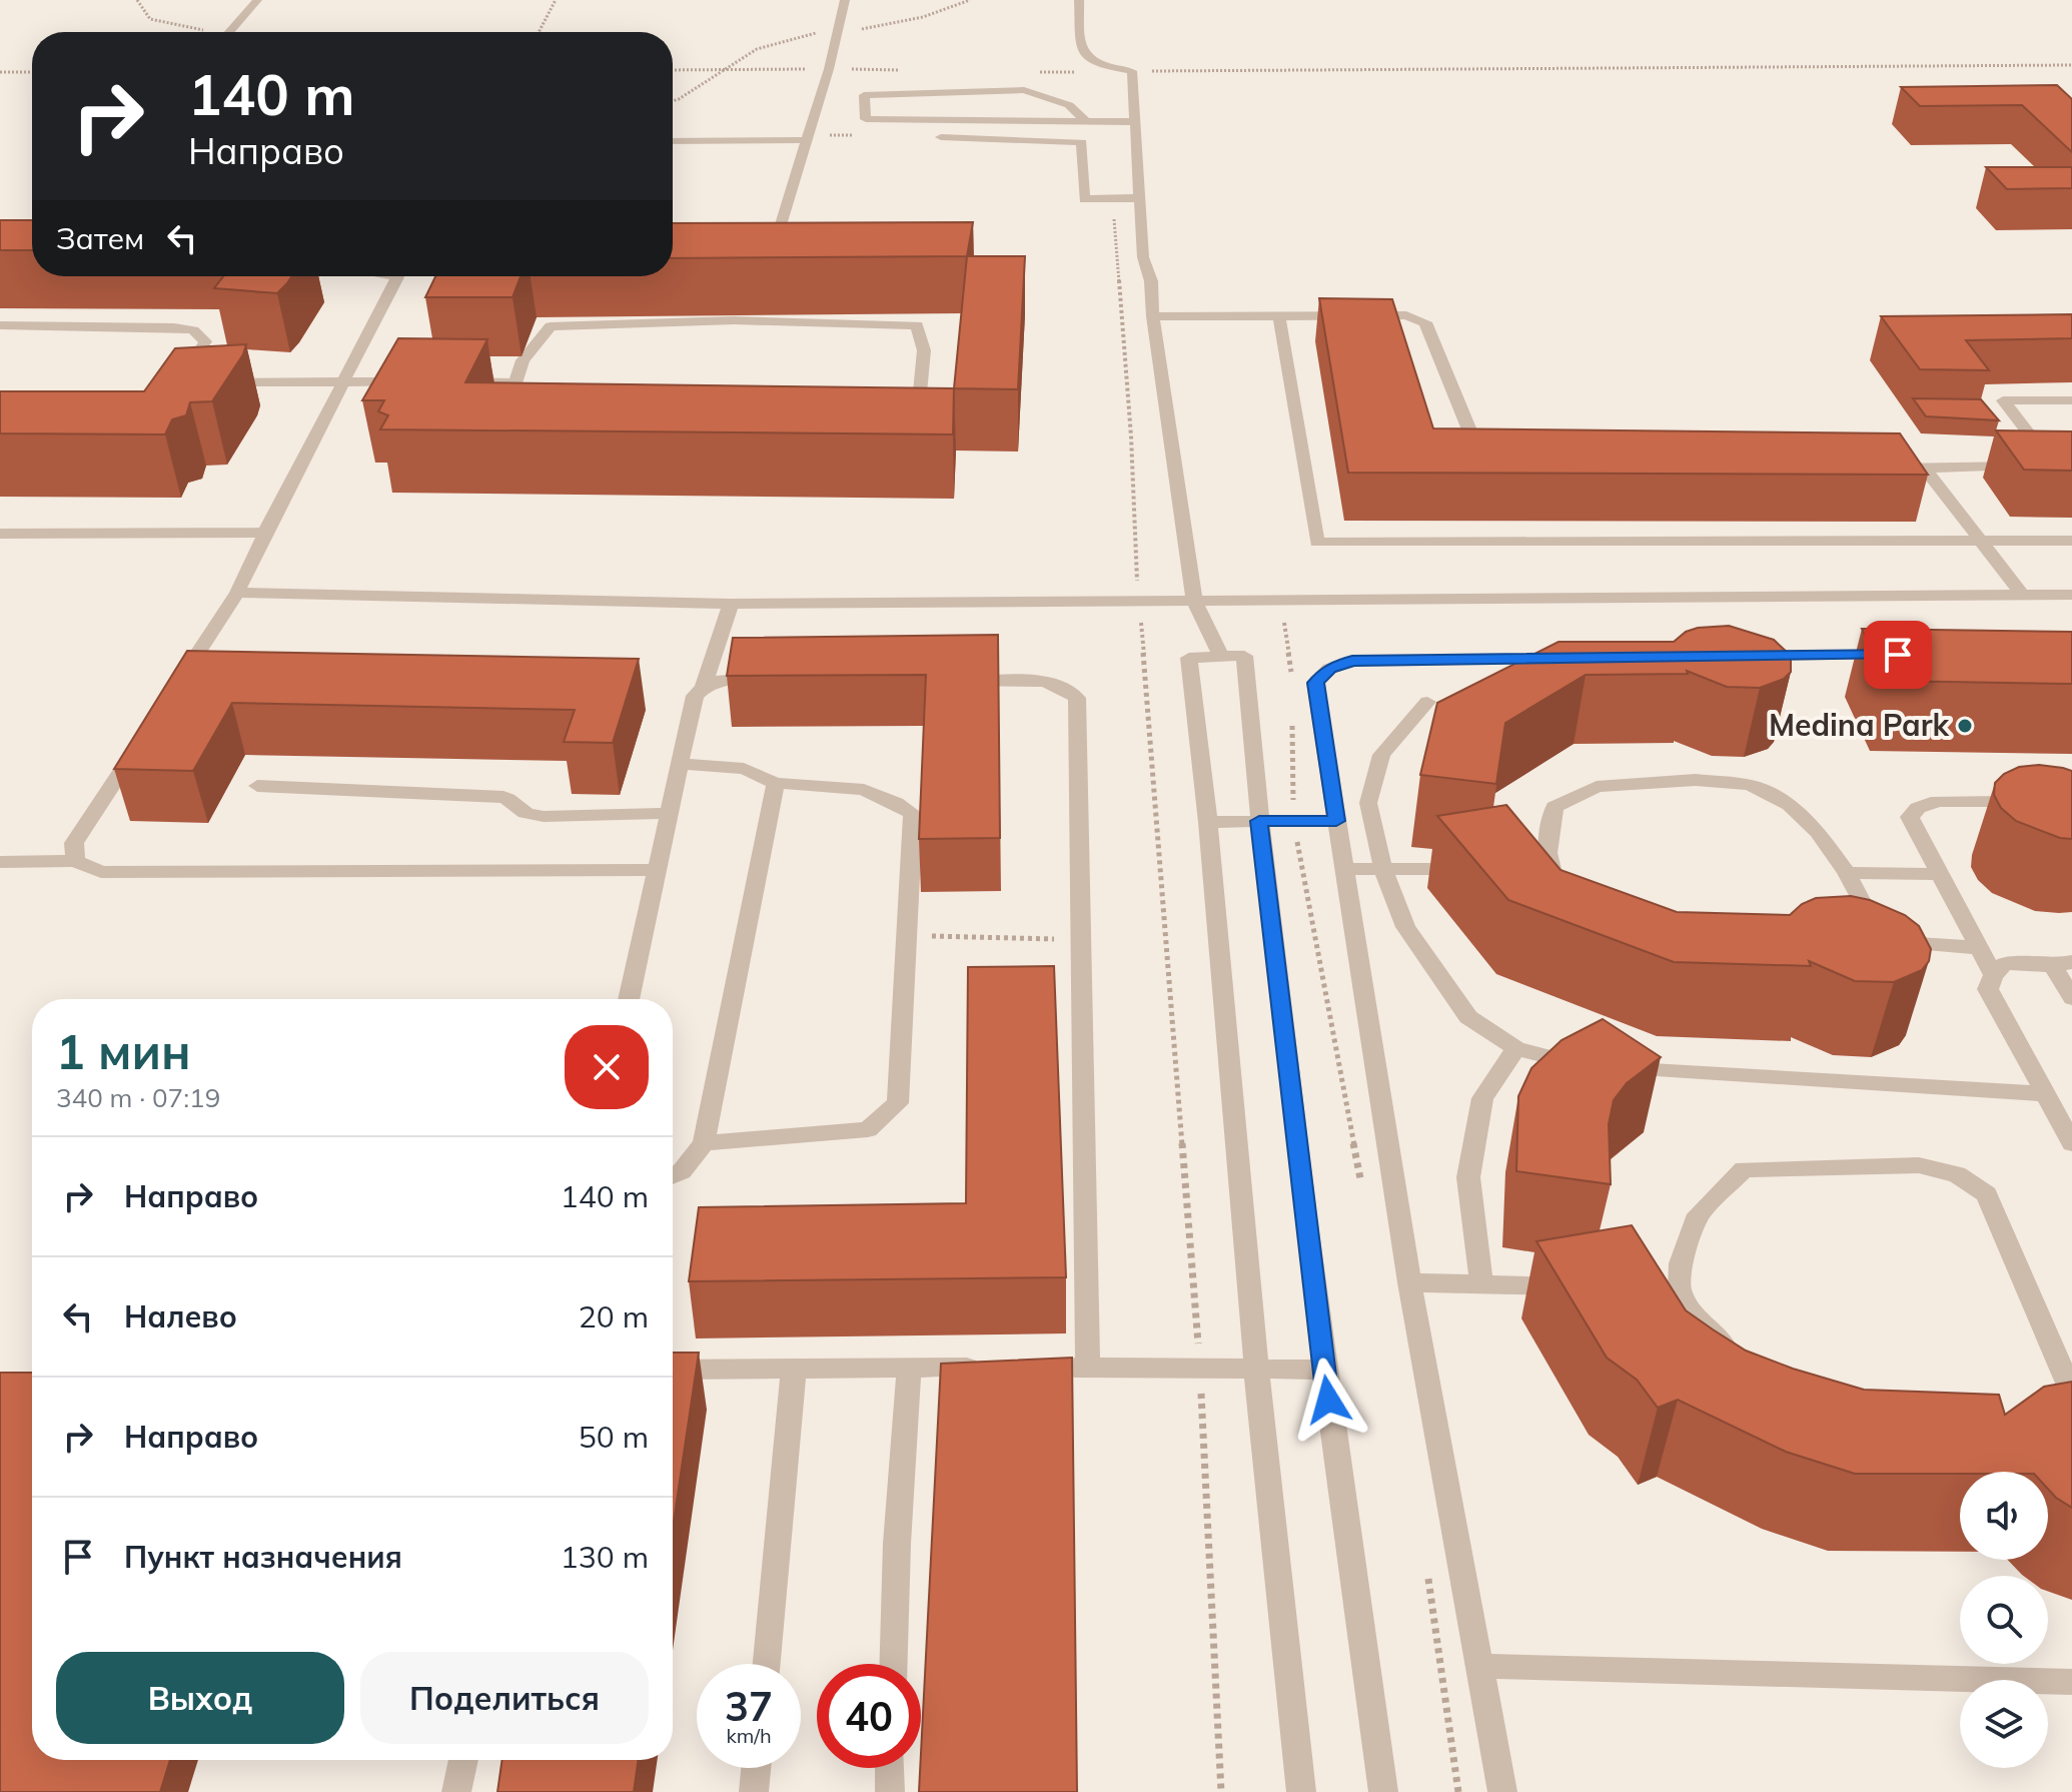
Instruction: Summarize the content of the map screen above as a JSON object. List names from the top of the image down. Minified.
{"places":["Medina Park"],"page":{"turn":["140 m","Направо"],"then":"Затем","heading":["1 мин","340 m · 07:19"],"list":[{"name":"Направо","value":"140 m"},{"name":"Налево","value":"20 m"},{"name":"Направо","value":"50 m"},{"name":"Пункт назначения","value":"130 m"}],"buttons":["Выход","Поделиться"],"speed":"37 km/h","limit":"40"}}
